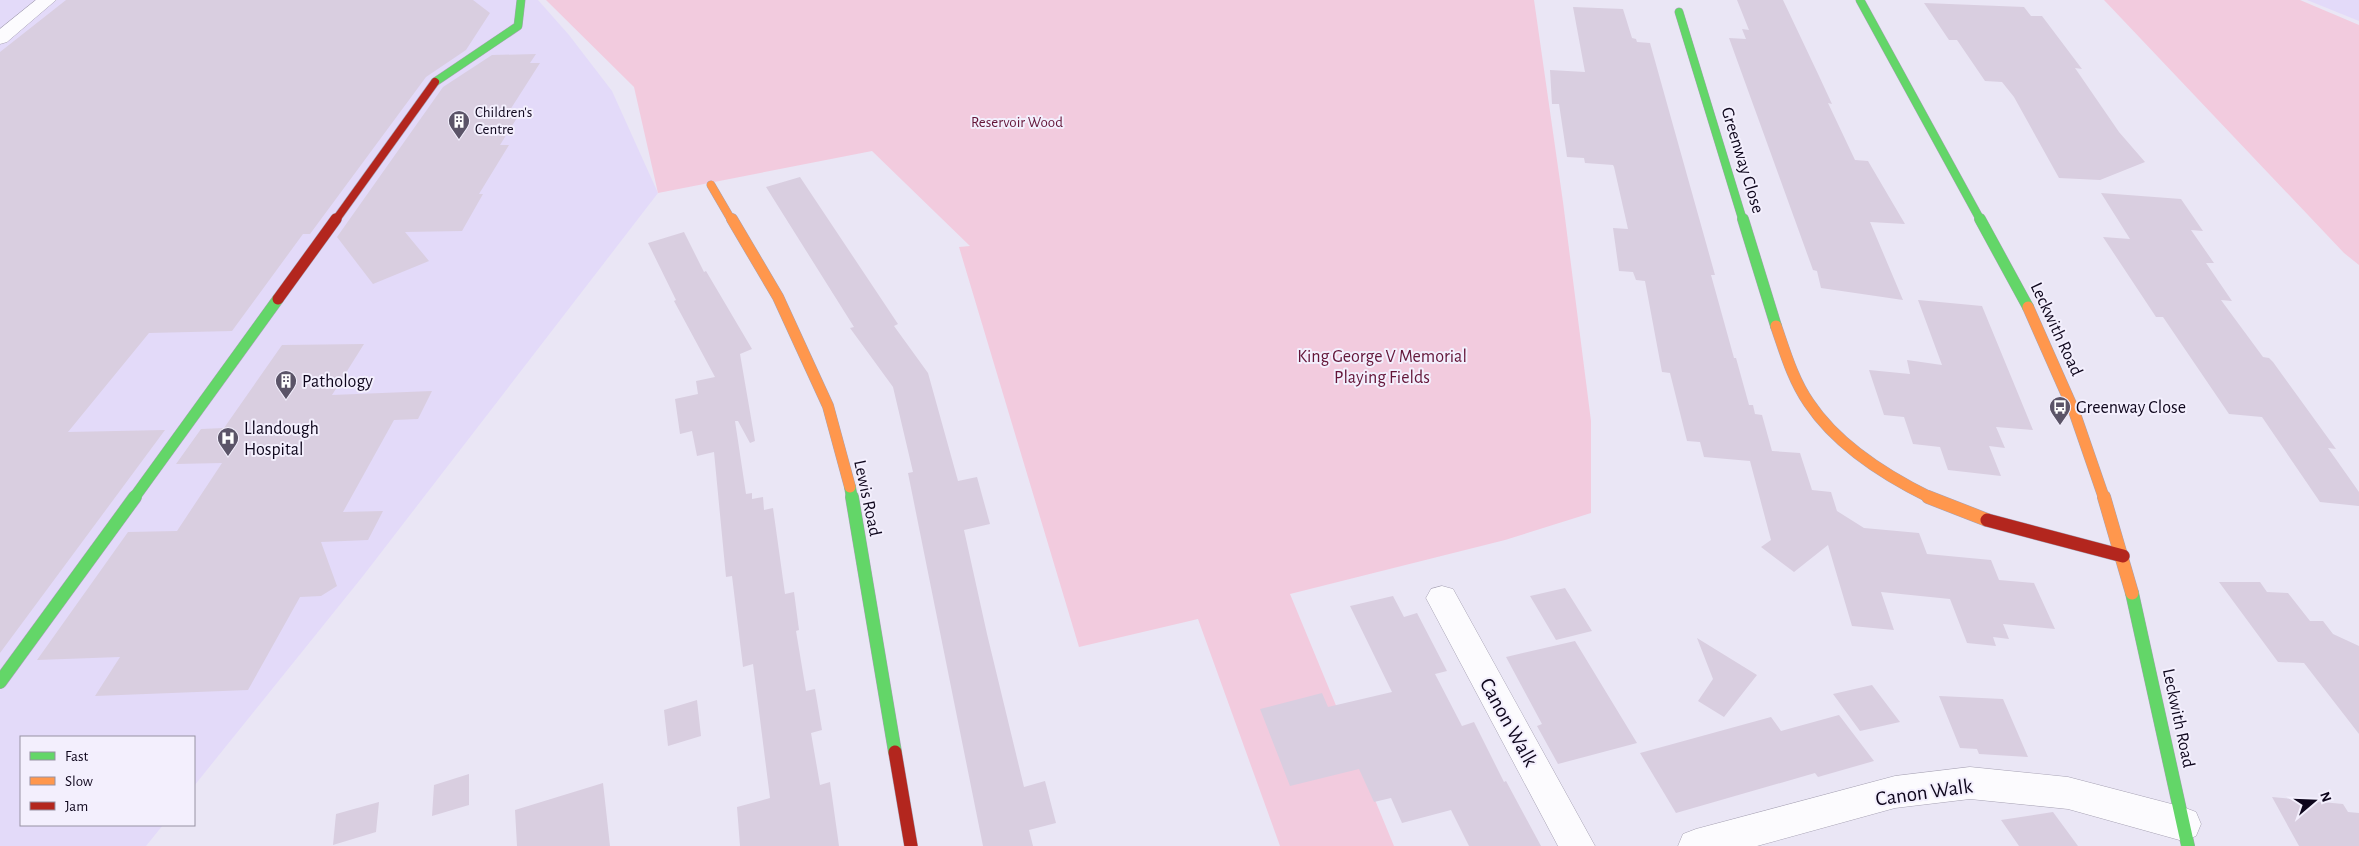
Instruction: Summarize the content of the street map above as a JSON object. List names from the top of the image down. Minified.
{"streets":{"street":["Greenway Close","Leckwith Road","Lewis Road","Canon Walk"]},"crossings":[["Greenway Close","Leckwith Road"],["Leckwith Road","Canon Walk"]],"parks":["Reservoir Wood","King George V Memorial Playing Fields"],"places":{"building":["Children's Centre","Pathology"],"bus stop":["Greenway Close"],"hospital":["Llandough Hospital"]},"legend":["Fast","Slow","Jam"],"north":"right"}
